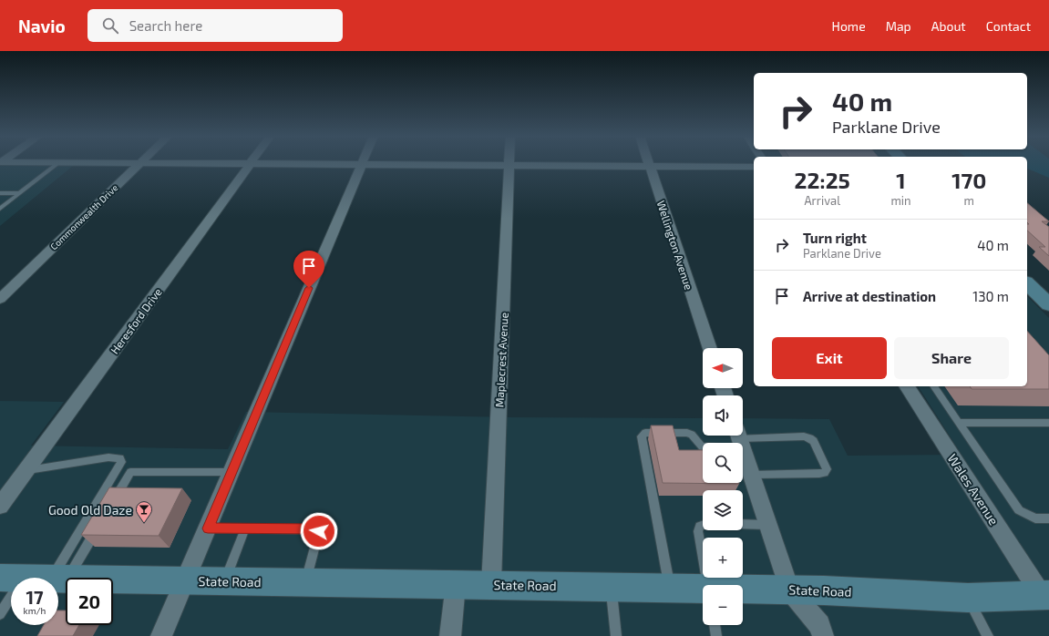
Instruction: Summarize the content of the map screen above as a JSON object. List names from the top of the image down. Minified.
{"streets":{"main road":["State Road"],"street":["Commonwealth Drive","Wellington Avenue","Heresford Drive","Maplecrest Avenue","Wales Avenue"]},"crossings":[["Maplecrest Avenue","State Road"],["Wales Avenue","State Road"]],"places":{"bar":["Good Old Daze"]},"north":"left","page":{"header":"Navio","search":"Search here","nav":["Home","Map","About","Contact"],"turn":["40 m","Parklane Drive"],"eta":["22:25","Arrival","1","min","170","m"],"list":[{"name":"Turn right","note":"Parklane Drive","value":"40 m"},{"name":"Arrive at destination","value":"130 m"}],"buttons":["Exit","Share"],"map_buttons":["+","−"],"speed":"17 km/h","limit":"20"}}
